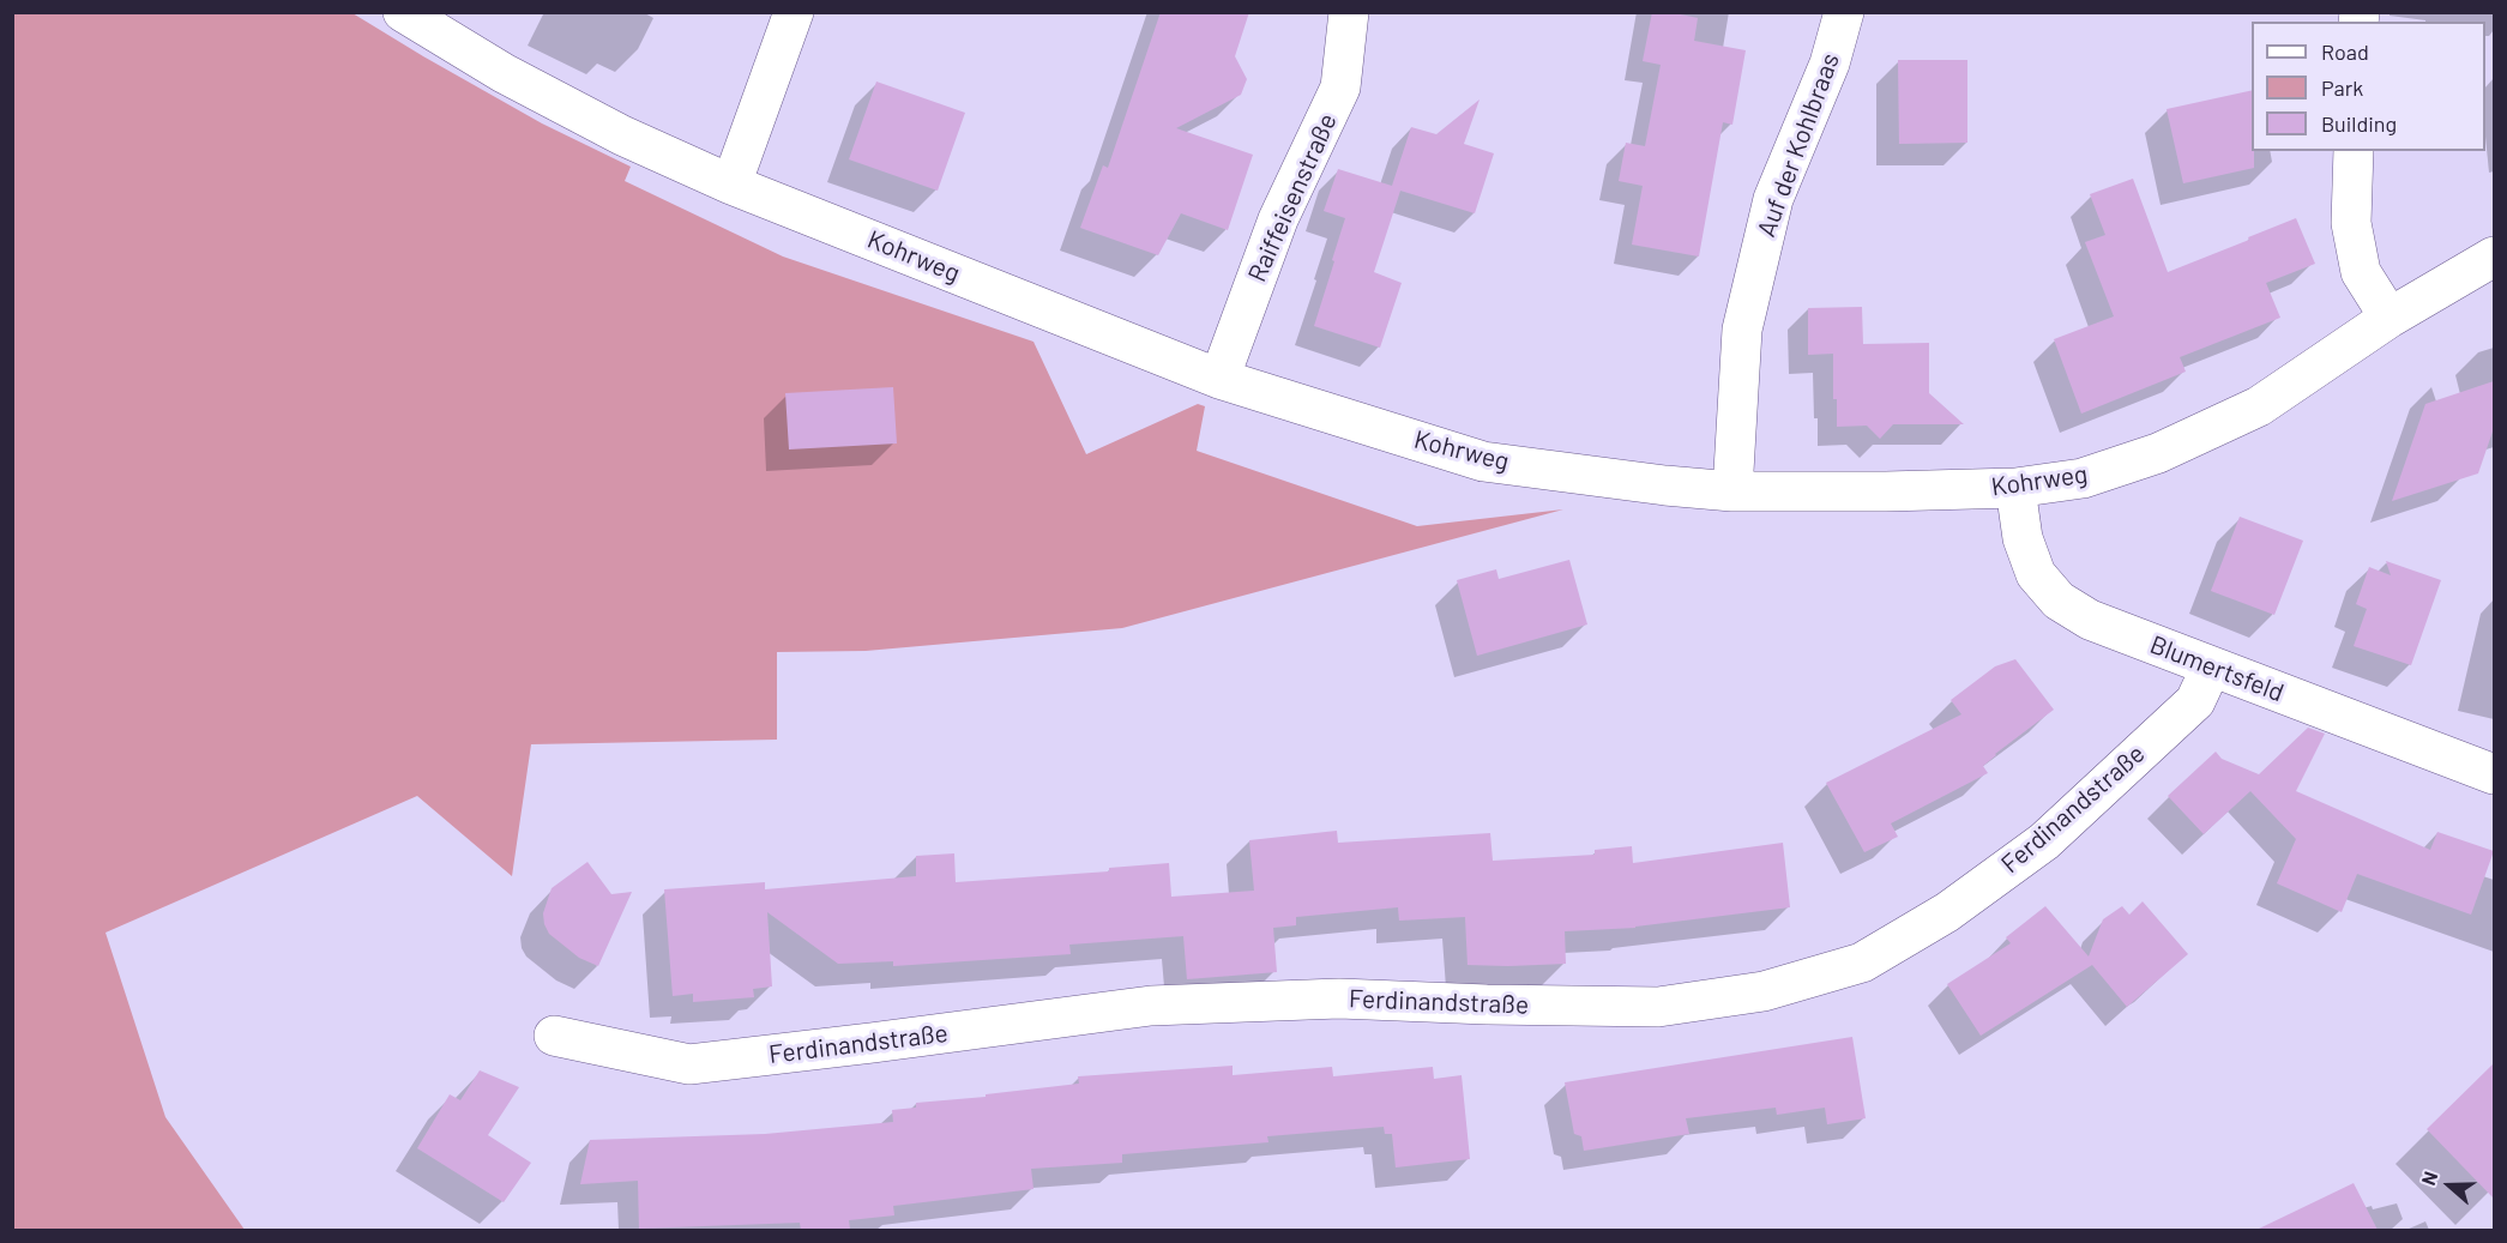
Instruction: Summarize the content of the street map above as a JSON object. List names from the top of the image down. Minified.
{"streets":{"street":["Auf der Kohlbraas","Raiffeisenstraße","Kohrweg","Blumertsfeld","Ferdinandstraße"]},"crossings":[["Auf der Kohlbraas","Kohrweg"],["Raiffeisenstraße","Kohrweg"],["Kohrweg","Blumertsfeld"],["Blumertsfeld","Ferdinandstraße"]],"legend":["Road","Park","Building"],"north":"left"}
